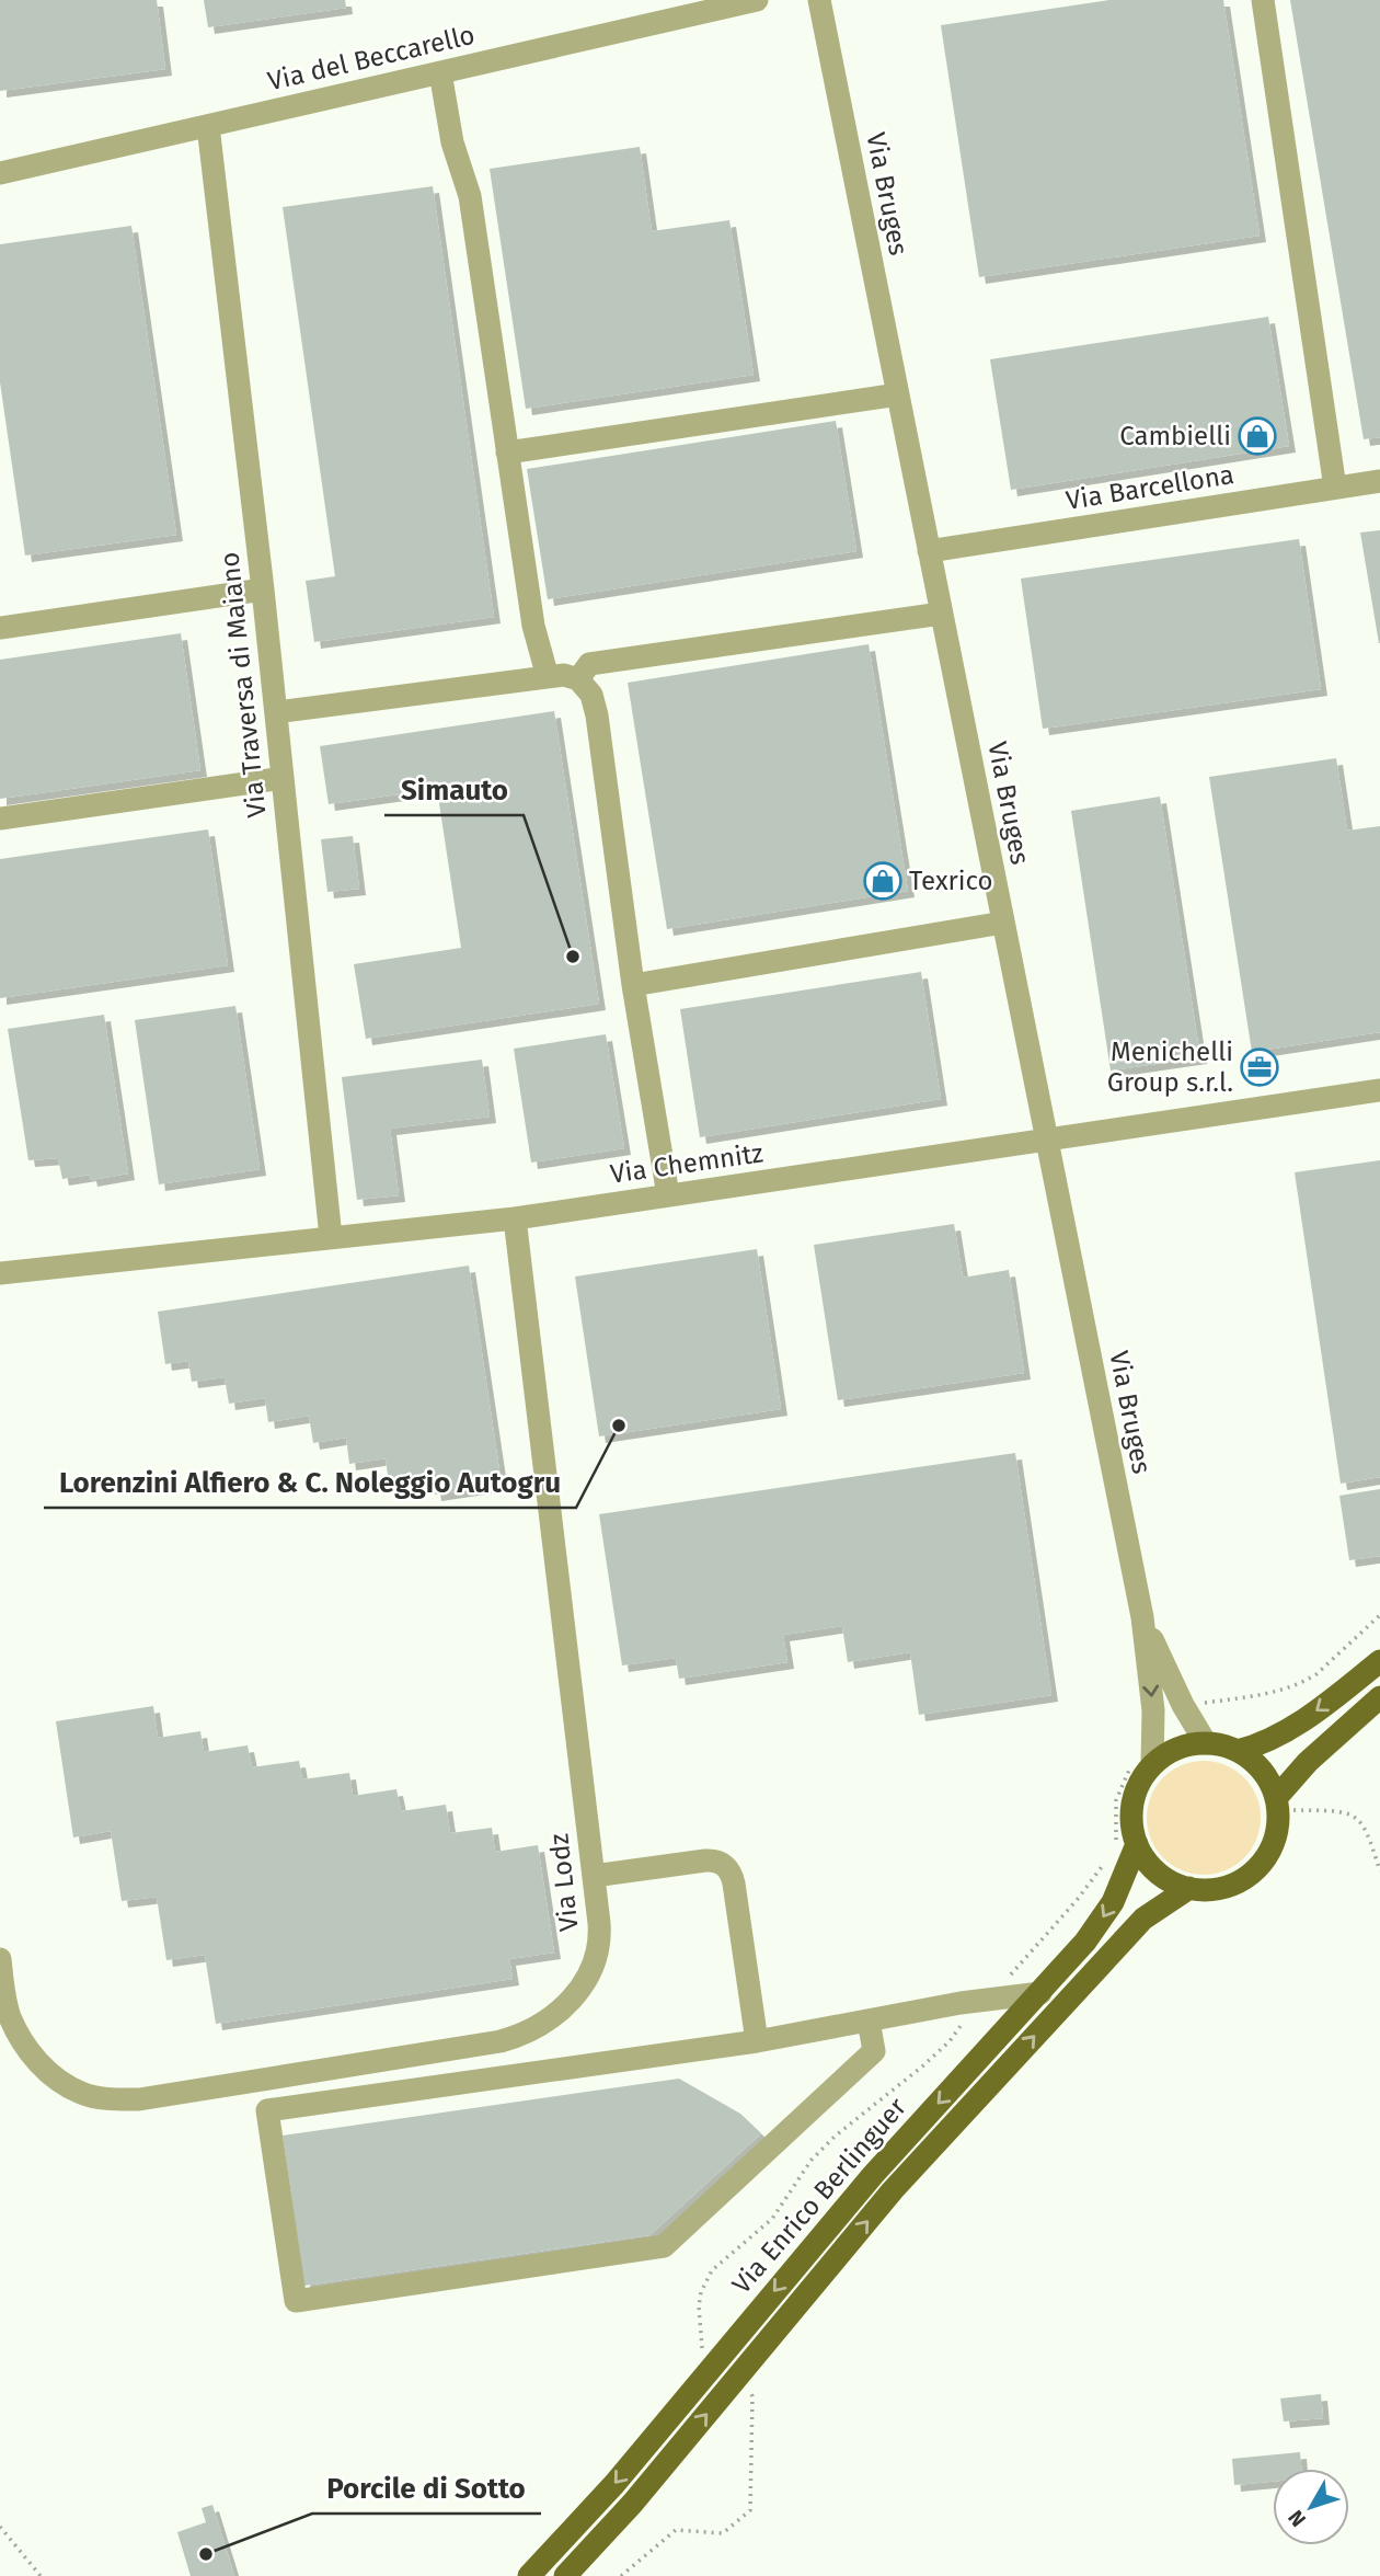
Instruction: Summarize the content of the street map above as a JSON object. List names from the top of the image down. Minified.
{"streets":{"main road":["Via Enrico Berlinguer"],"street":["Via del Beccarello","Via Bruges","Via Barcellona","Via Traversa di Maiano","Via Chemnitz","Via Lodz"]},"crossings":[["Via del Beccarello","Via Traversa di Maiano"],["Via Bruges","Via Barcellona"],["Via Bruges","Via Chemnitz"],["Via Bruges","Via Enrico Berlinguer"],["Via Traversa di Maiano","Via Chemnitz"],["Via Chemnitz","Via Lodz"]],"places":{"shop":["Cambielli","Texrico"],"other":["Simauto","Lorenzini Alfiero & C. Noleggio Autogru","Porcile di Sotto"],"office":["Menichelli Group s.r.l."]},"north":"bottom left"}
